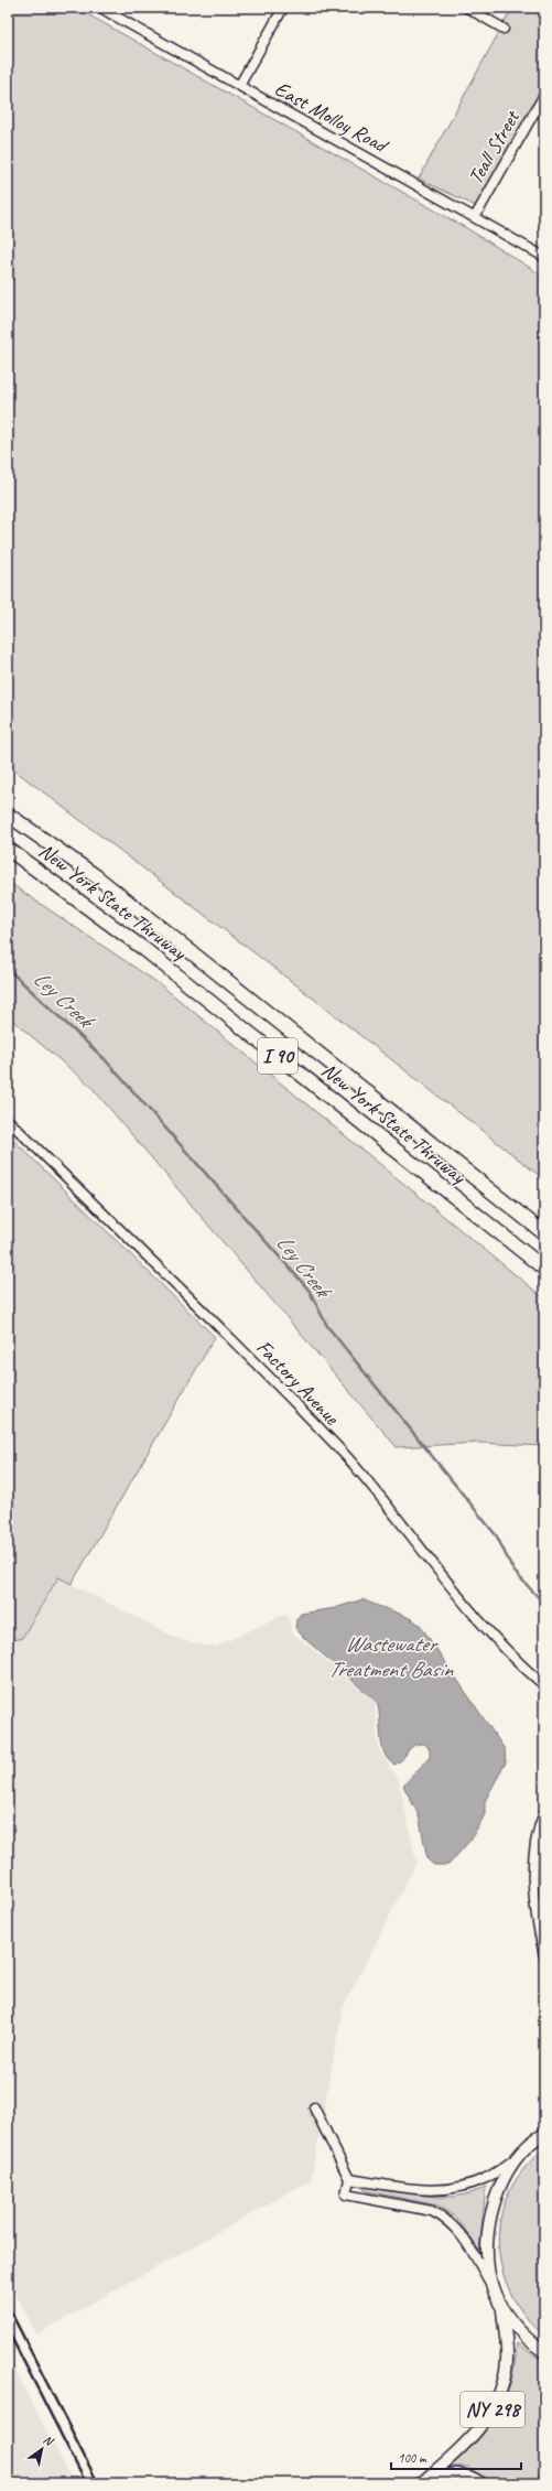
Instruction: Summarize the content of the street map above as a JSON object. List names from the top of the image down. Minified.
{"streets":{"highway":["New York State Thruway","I 90"],"main road":["NY 298"],"street":["East Molloy Road","Teall Street","Factory Avenue"]},"crossings":[["East Molloy Road","Teall Street"]],"water":["Ley Creek","Wastewater Treatment Basin"],"scale_bar":"100 m","north":"top right"}
